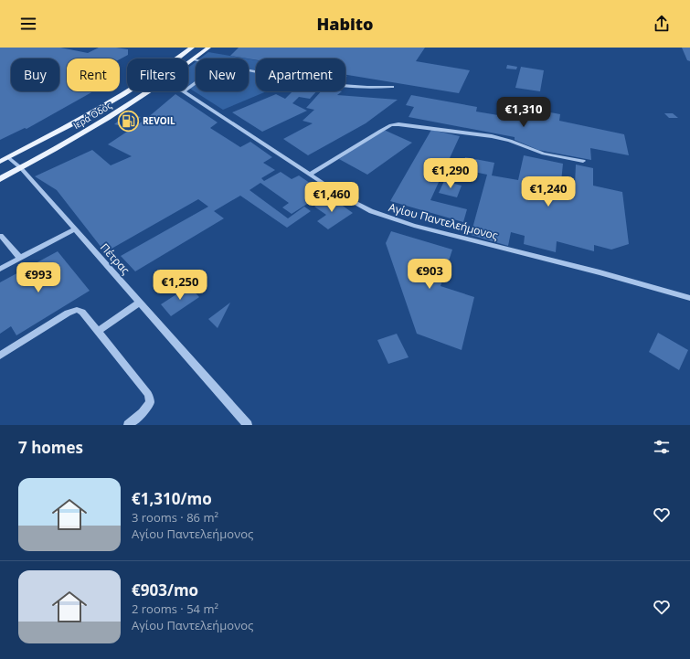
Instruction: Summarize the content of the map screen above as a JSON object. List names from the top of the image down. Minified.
{"streets":{"main road":["Ιερά Οδός"],"street":["Αγίου Παντελεήμονος","Πέτρας"]},"crossings":[["Ιερά Οδός","Πέτρας"]],"places":{"fuel station":["REVOIL"]},"page":{"header":"Habito","chip":["Buy","Rent","Filters","New","Apartment"],"price":["€1,310","€1,290","€1,240","€1,460","€903","€993","€1,250"],"heading":"7 homes","list":[{"name":"€1,310/mo","note":"3 rooms · 86 m² · Αγίου Παντελεήμονος"},{"name":"€903/mo","note":"2 rooms · 54 m² · Αγίου Παντελεήμονος"}]}}
